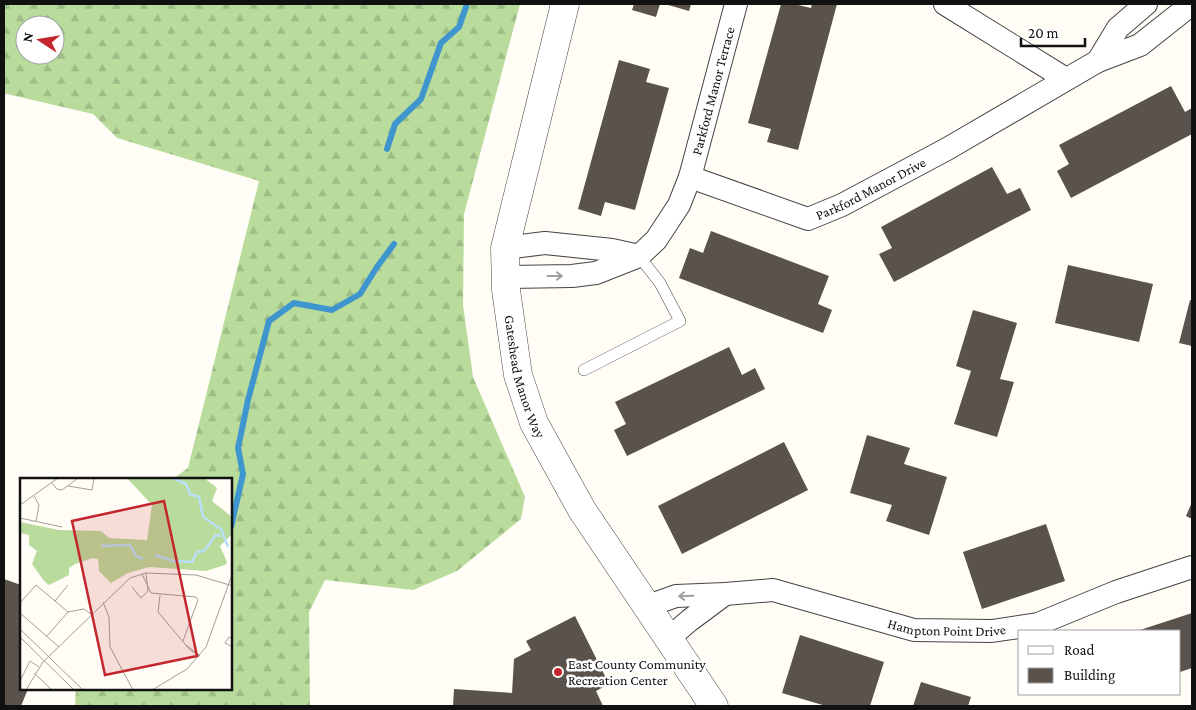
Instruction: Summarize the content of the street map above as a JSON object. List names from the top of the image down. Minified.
{"streets":{"street":["Parkford Manor Terrace","Parkford Manor Drive","Gateshead Manor Way","Hampton Point Drive"]},"crossings":[["Parkford Manor Terrace","Parkford Manor Drive"],["Gateshead Manor Way","Hampton Point Drive"]],"places":["East County Community Recreation Center"],"legend":["Road","Building"],"scale_bar":"20 m","north":"left"}
